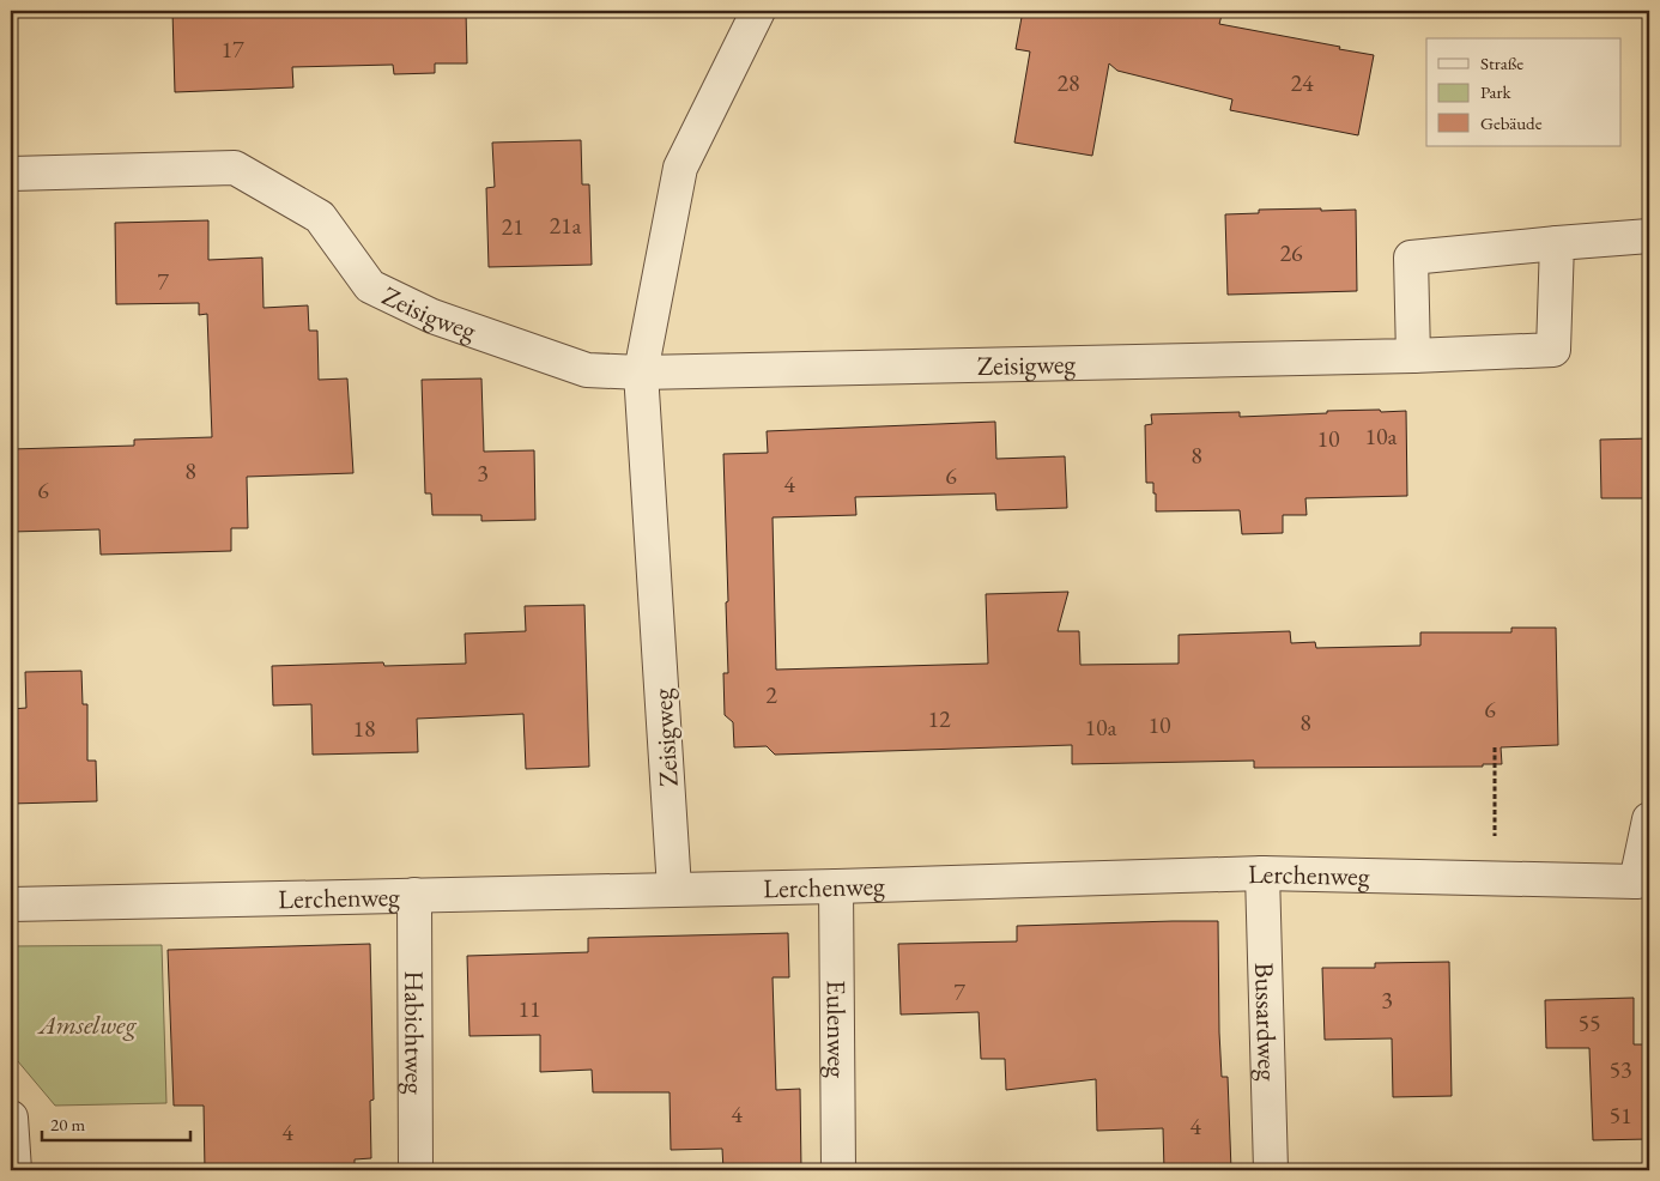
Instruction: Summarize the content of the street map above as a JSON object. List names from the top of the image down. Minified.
{"streets":{"street":["Zeisigweg","Lerchenweg","Bussardweg","Eulenweg","Habichtweg"]},"crossings":[["Zeisigweg","Lerchenweg"],["Lerchenweg","Bussardweg"],["Lerchenweg","Eulenweg"],["Lerchenweg","Habichtweg"]],"parks":["Amselweg"],"house_numbers":["17","28","24","21a","21","26","7","10a","10","8","8","3","6","4","6","2","6","12","8","10","10a","18","7","3","11","55","53","4","51","4","4"],"legend":["Straße","Park","Gebäude"],"scale_bar":"20 m"}
